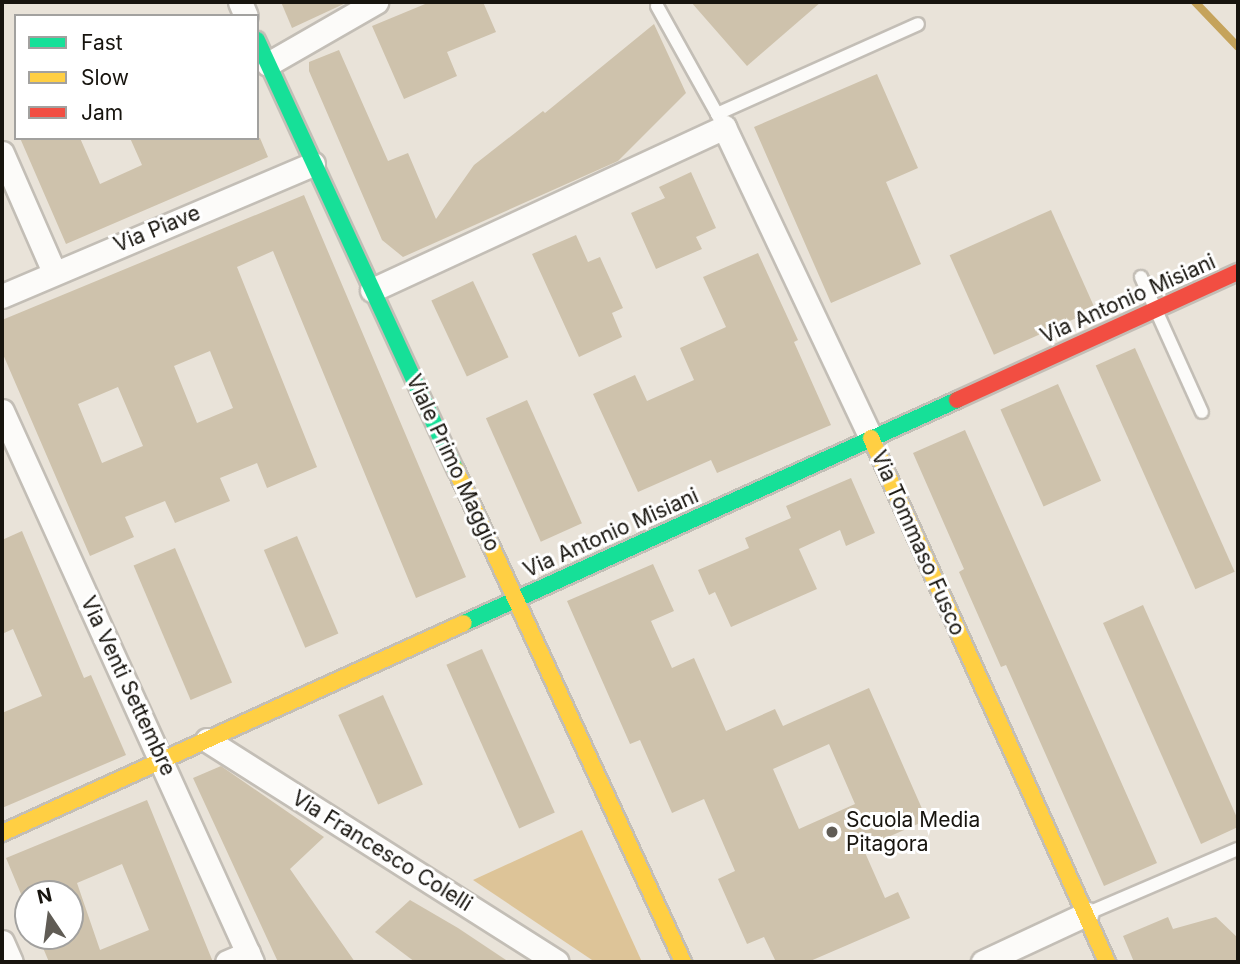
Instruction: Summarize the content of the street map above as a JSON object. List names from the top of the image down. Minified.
{"streets":{"street":["Via Piave","Via Antonio Misiani","Viale Primo Maggio","Via Tommaso Fusco","Via Venti Settembre","Via Francesco Colelli"]},"crossings":[["Via Piave","Viale Primo Maggio"],["Via Antonio Misiani","Viale Primo Maggio"],["Via Antonio Misiani","Via Tommaso Fusco"],["Via Antonio Misiani","Via Venti Settembre"],["Via Antonio Misiani","Via Francesco Colelli"]],"places":["Scuola Media Pitagora"],"legend":["Fast","Slow","Jam"],"north":"top"}
